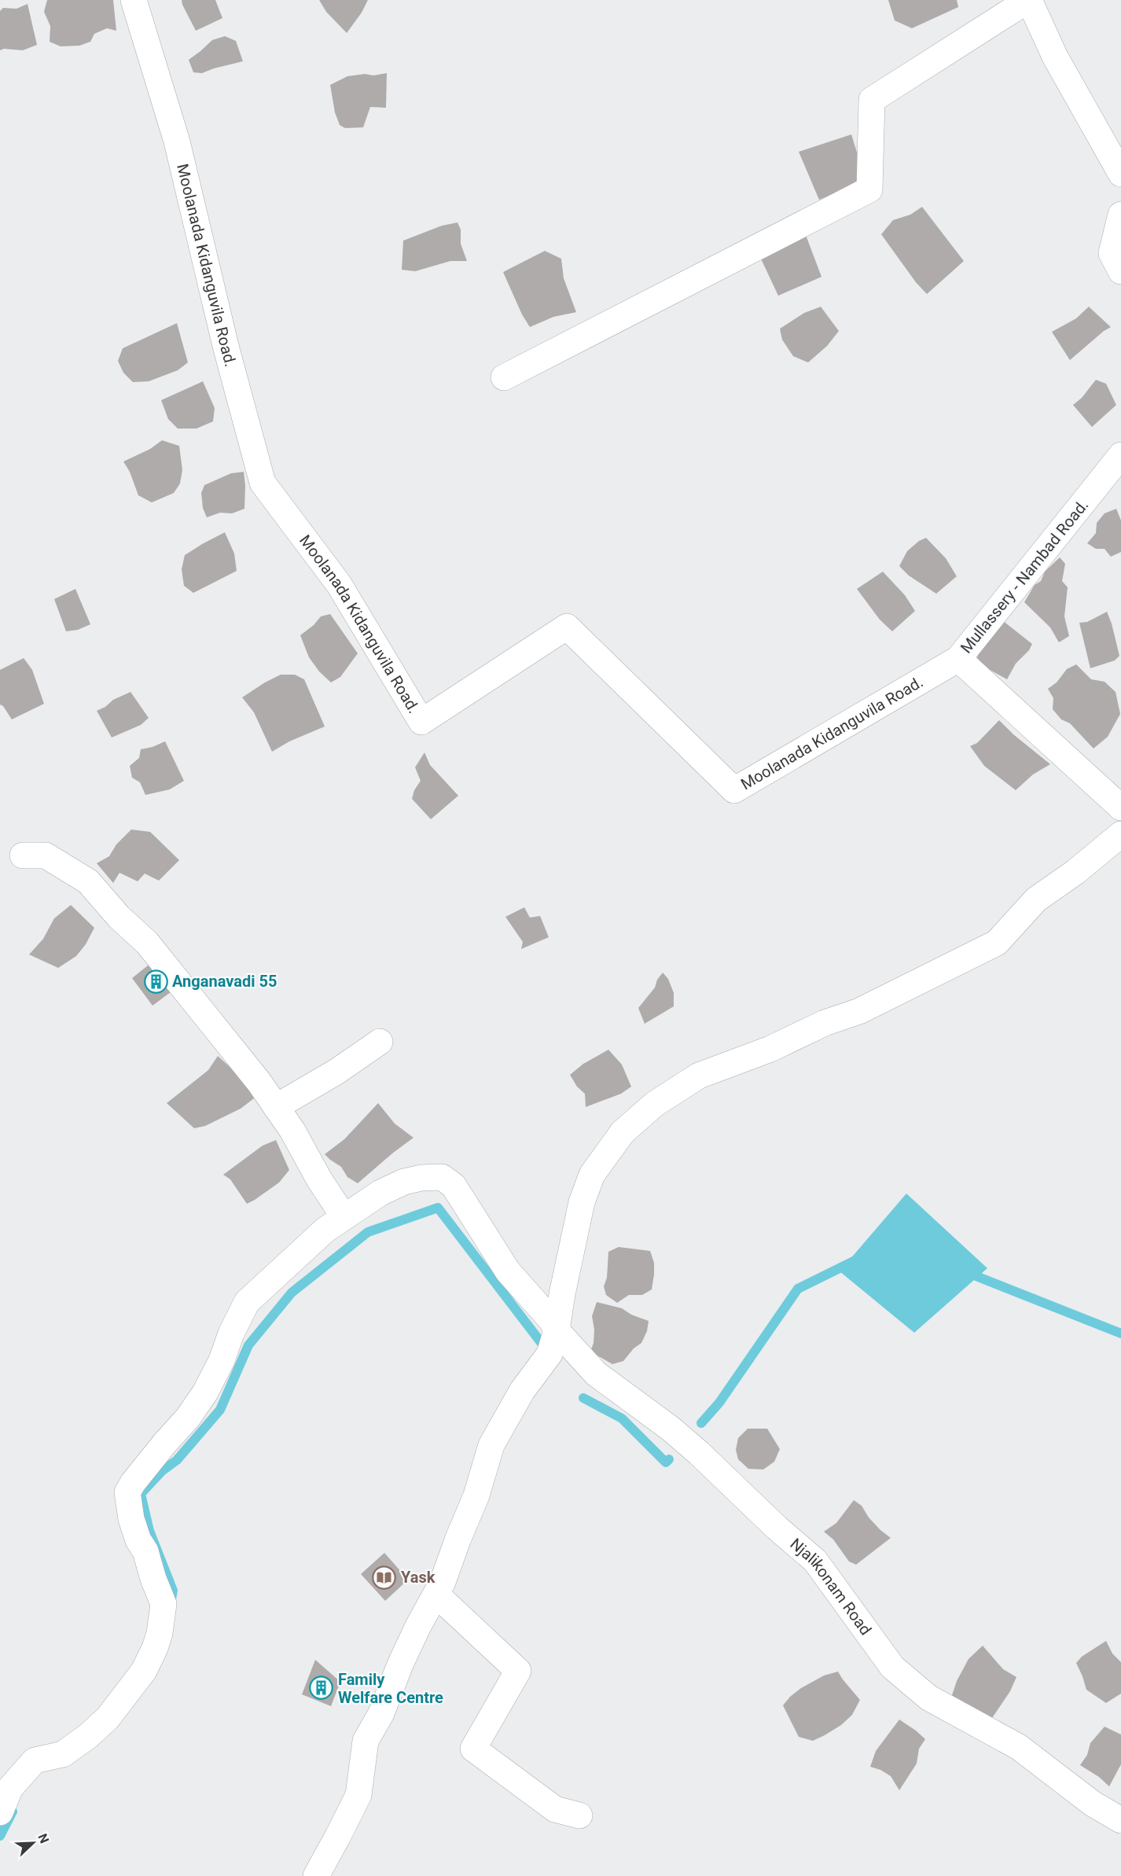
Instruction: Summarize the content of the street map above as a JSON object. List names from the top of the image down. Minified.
{"streets":{"street":["Moolanada Kidanguvila Road.","Mullassery - Nambad Road.","Njalikonam Road"]},"crossings":[["Moolanada Kidanguvila Road.","Mullassery - Nambad Road."]],"places":{"building":["Anganavadi 55","Family Welfare Centre"],"library":["Yask"]},"north":"top right"}
